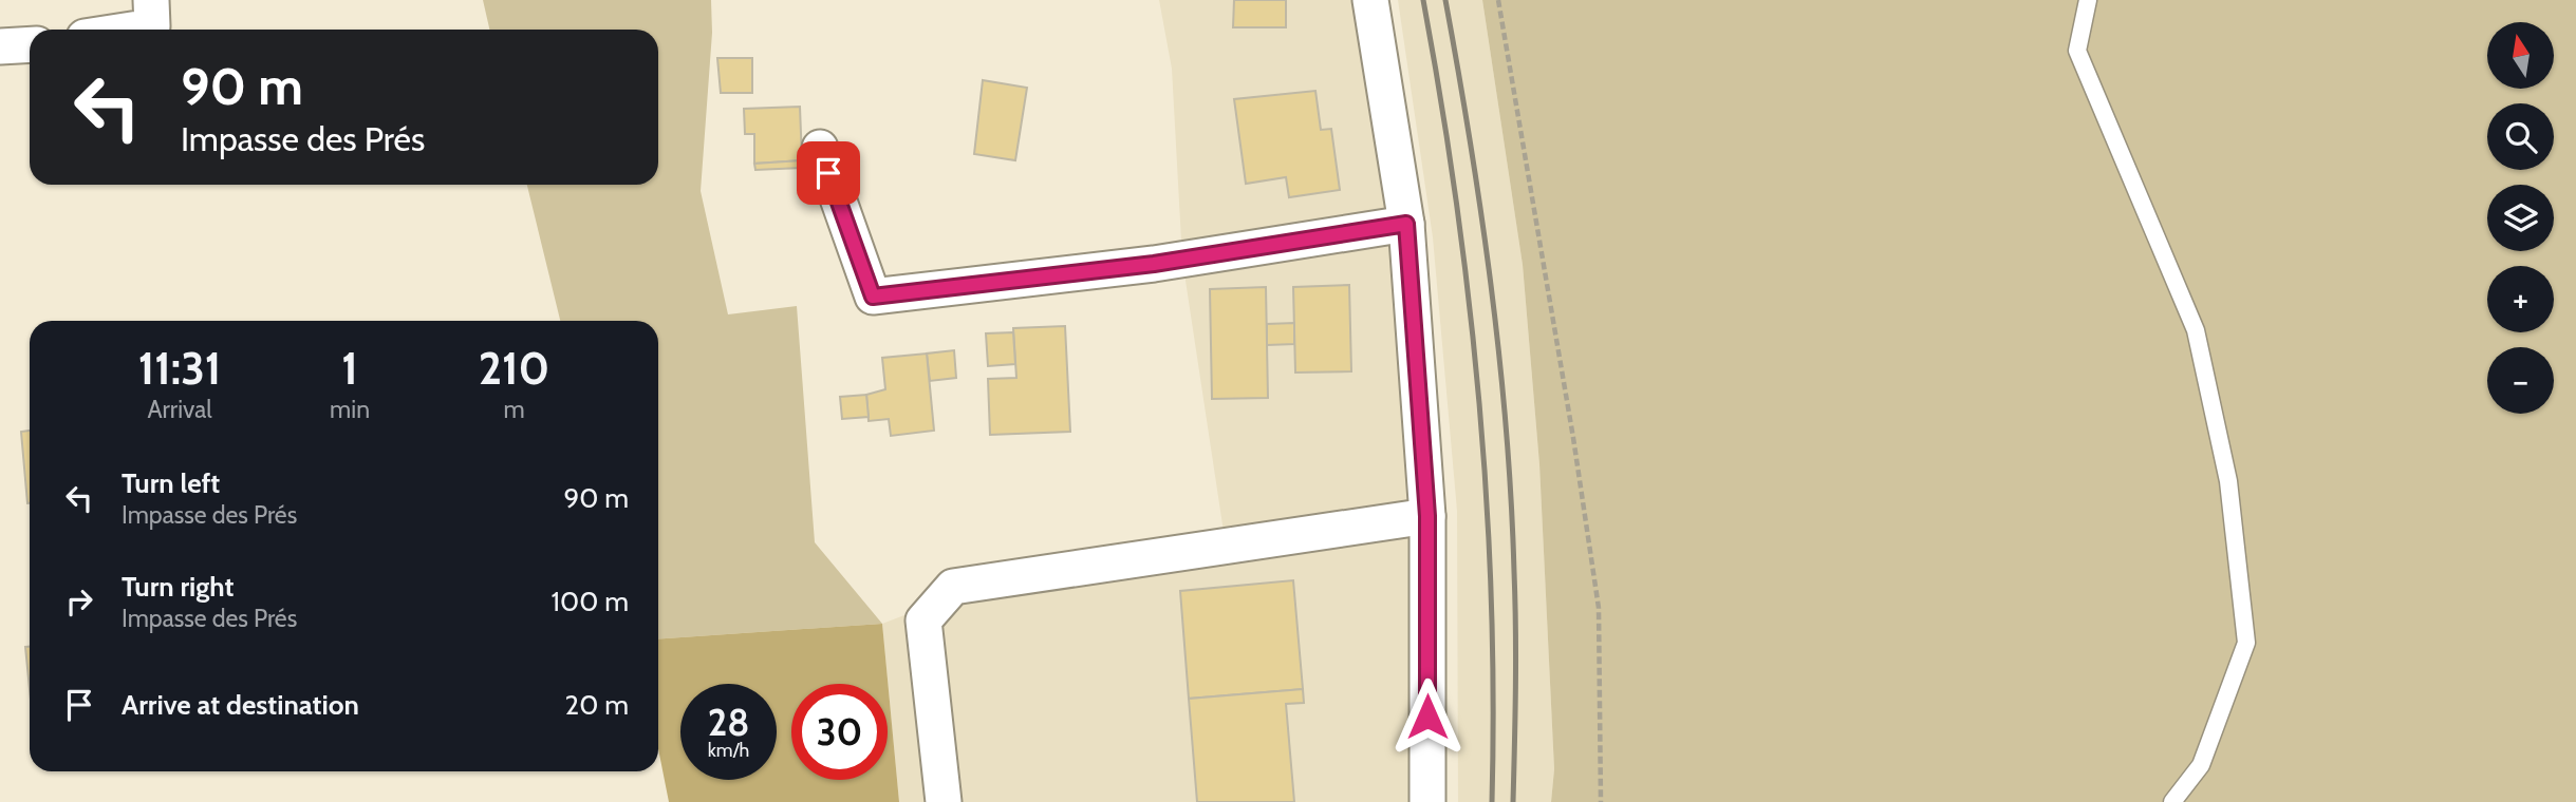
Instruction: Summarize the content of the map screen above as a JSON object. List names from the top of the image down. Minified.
{"north":"top","page":{"map_buttons":["+","−"],"turn":["90 m","Impasse des Prés"],"eta":["11:31","Arrival","1","min","210","m"],"list":[{"name":"Turn left","note":"Impasse des Prés","value":"90 m"},{"name":"Turn right","note":"Impasse des Prés","value":"100 m"},{"name":"Arrive at destination","value":"20 m"}],"speed":"28 km/h","limit":"30"}}
